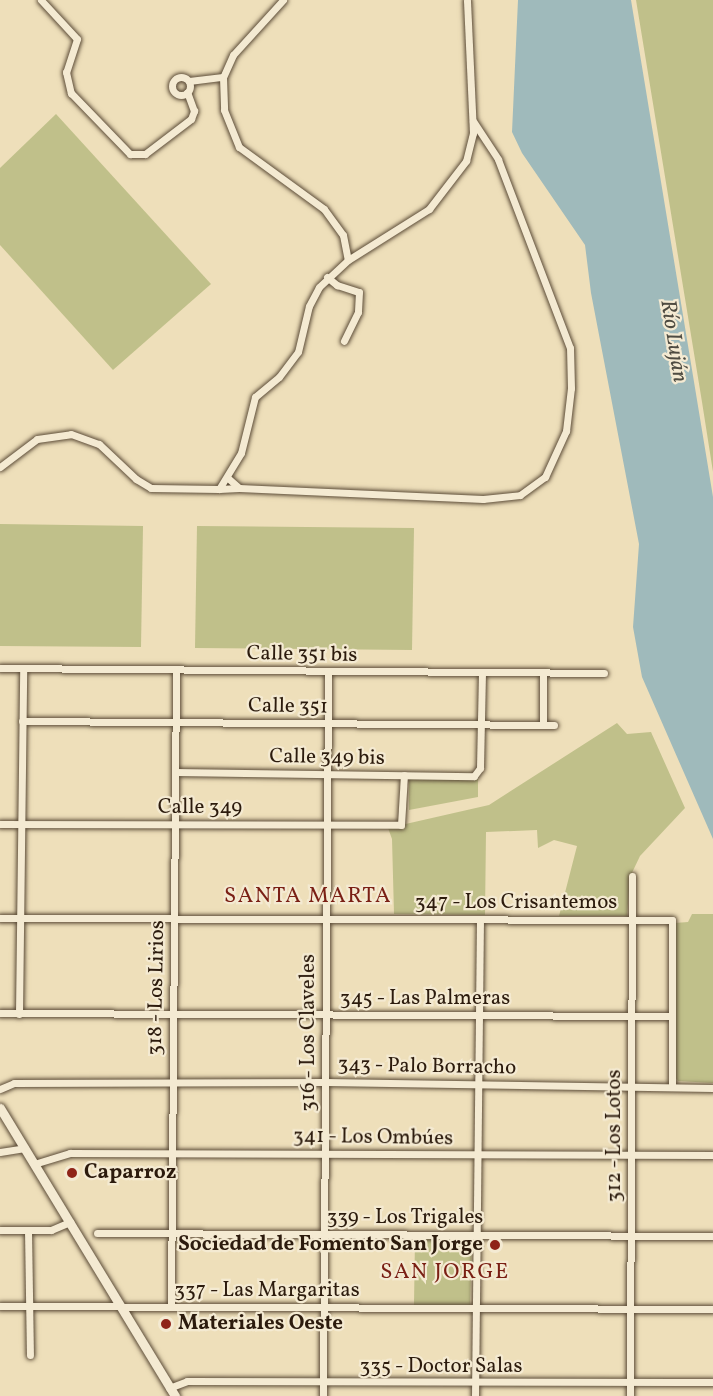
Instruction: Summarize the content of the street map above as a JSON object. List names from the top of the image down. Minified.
{"streets":{"street":["Calle 351 bis","Calle 351","Calle 349 bis","Calle 349","347 - Los Crisantemos","318 - Los Lirios","345 - Las Palmeras","316 - Los Claveles","343 - Palo Borracho","312 - Los Lotos","341 - Los Ombúes","339 - Los Trigales","337 - Las Margaritas","335 - Doctor Salas"]},"crossings":[["Calle 351 bis","318 - Los Lirios"],["Calle 351 bis","316 - Los Claveles"],["Calle 351","Calle 349 bis"],["Calle 351","318 - Los Lirios"],["Calle 351","316 - Los Claveles"],["Calle 349 bis","Calle 349"],["Calle 349 bis","318 - Los Lirios"],["Calle 349 bis","316 - Los Claveles"],["Calle 349","318 - Los Lirios"],["Calle 349","316 - Los Claveles"],["347 - Los Crisantemos","318 - Los Lirios"],["347 - Los Crisantemos","345 - Las Palmeras"],["347 - Los Crisantemos","316 - Los Claveles"],["347 - Los Crisantemos","312 - Los Lotos"],["318 - Los Lirios","345 - Las Palmeras"],["318 - Los Lirios","343 - Palo Borracho"],["318 - Los Lirios","341 - Los Ombúes"],["318 - Los Lirios","339 - Los Trigales"],["318 - Los Lirios","337 - Las Margaritas"],["345 - Las Palmeras","316 - Los Claveles"],["345 - Las Palmeras","312 - Los Lotos"],["316 - Los Claveles","343 - Palo Borracho"],["316 - Los Claveles","341 - Los Ombúes"],["316 - Los Claveles","339 - Los Trigales"],["316 - Los Claveles","337 - Las Margaritas"],["316 - Los Claveles","335 - Doctor Salas"],["343 - Palo Borracho","312 - Los Lotos"],["312 - Los Lotos","341 - Los Ombúes"],["312 - Los Lotos","339 - Los Trigales"],["312 - Los Lotos","337 - Las Margaritas"],["312 - Los Lotos","335 - Doctor Salas"]],"districts":["SANTA MARTA","SAN JORGE"],"water":["Río Luján"],"places":["Caparroz","Sociedad de Fomento San Jorge","Materiales Oeste"]}
